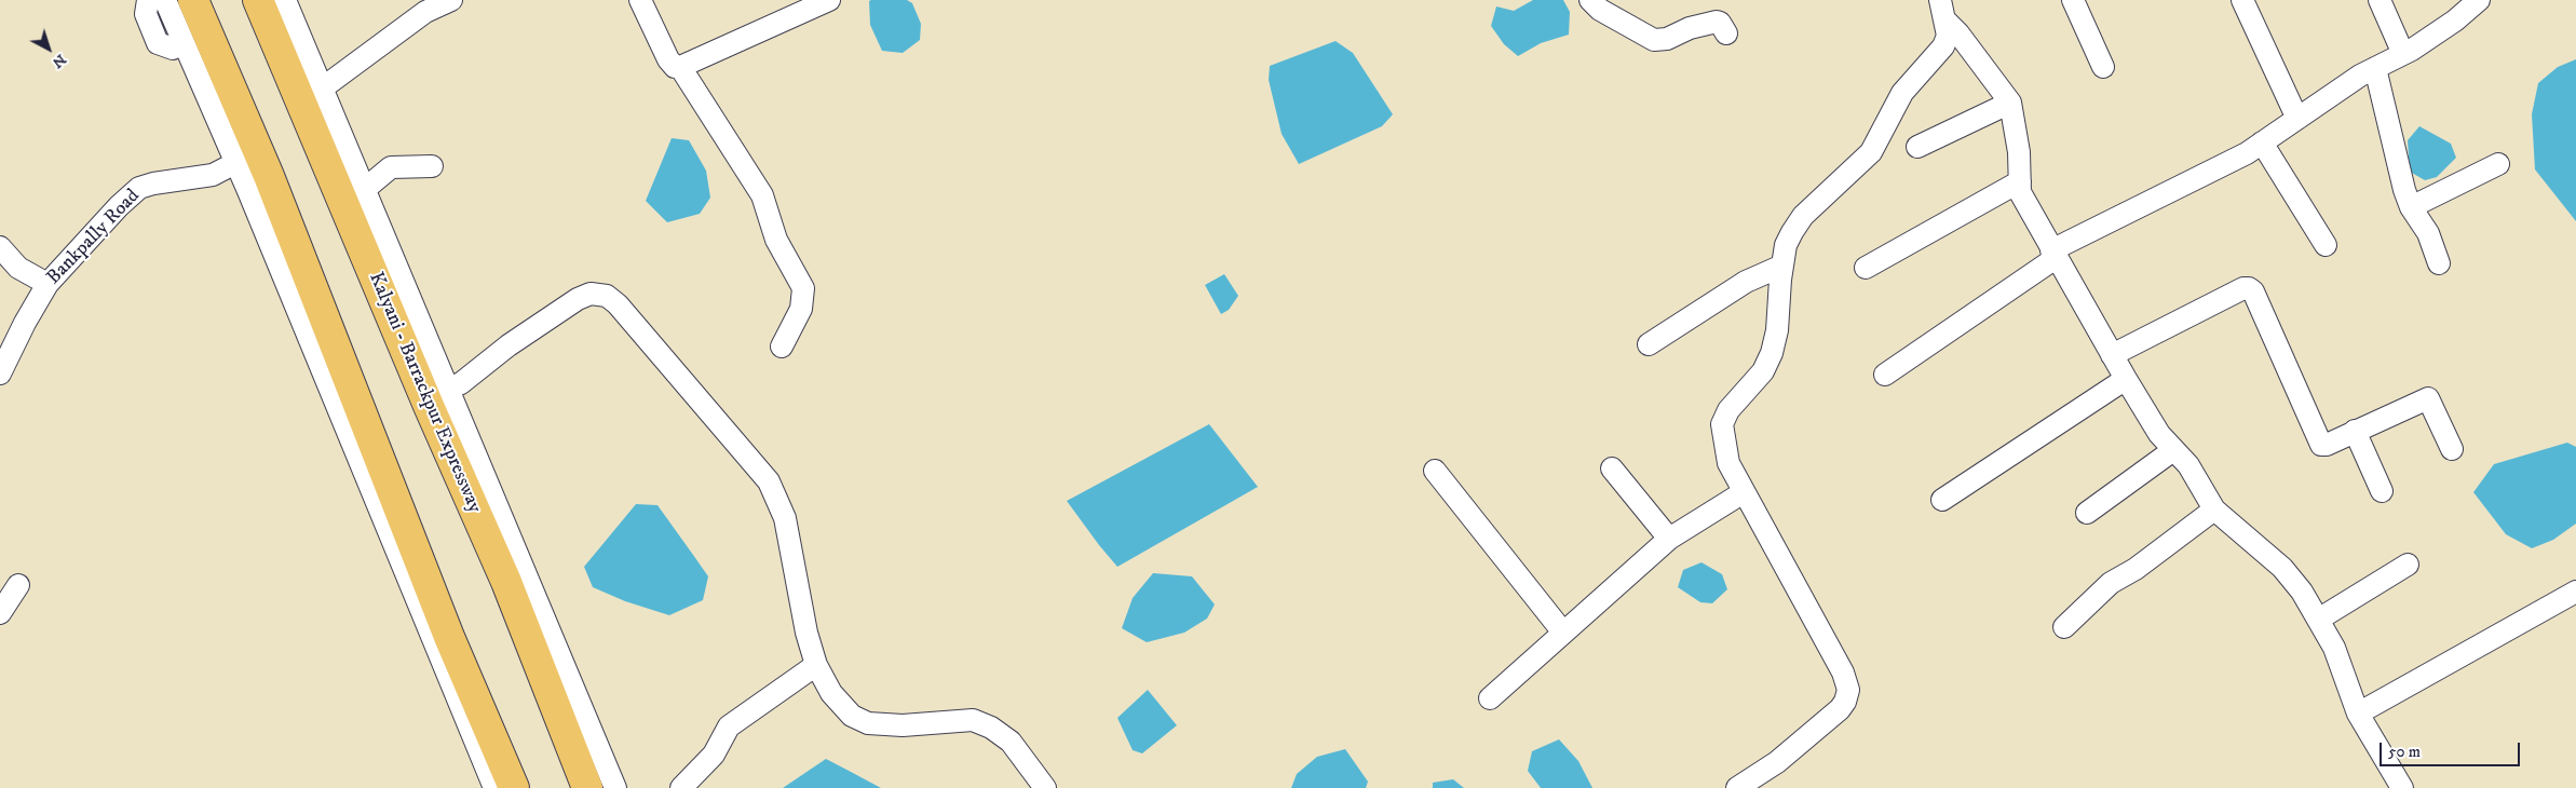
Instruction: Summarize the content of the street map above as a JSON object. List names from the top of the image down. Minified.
{"streets":{"highway":["Kalyani - Barrackpur Expressway"],"street":["Bankpally Road"]},"scale_bar":"50 m","north":"bottom right"}
